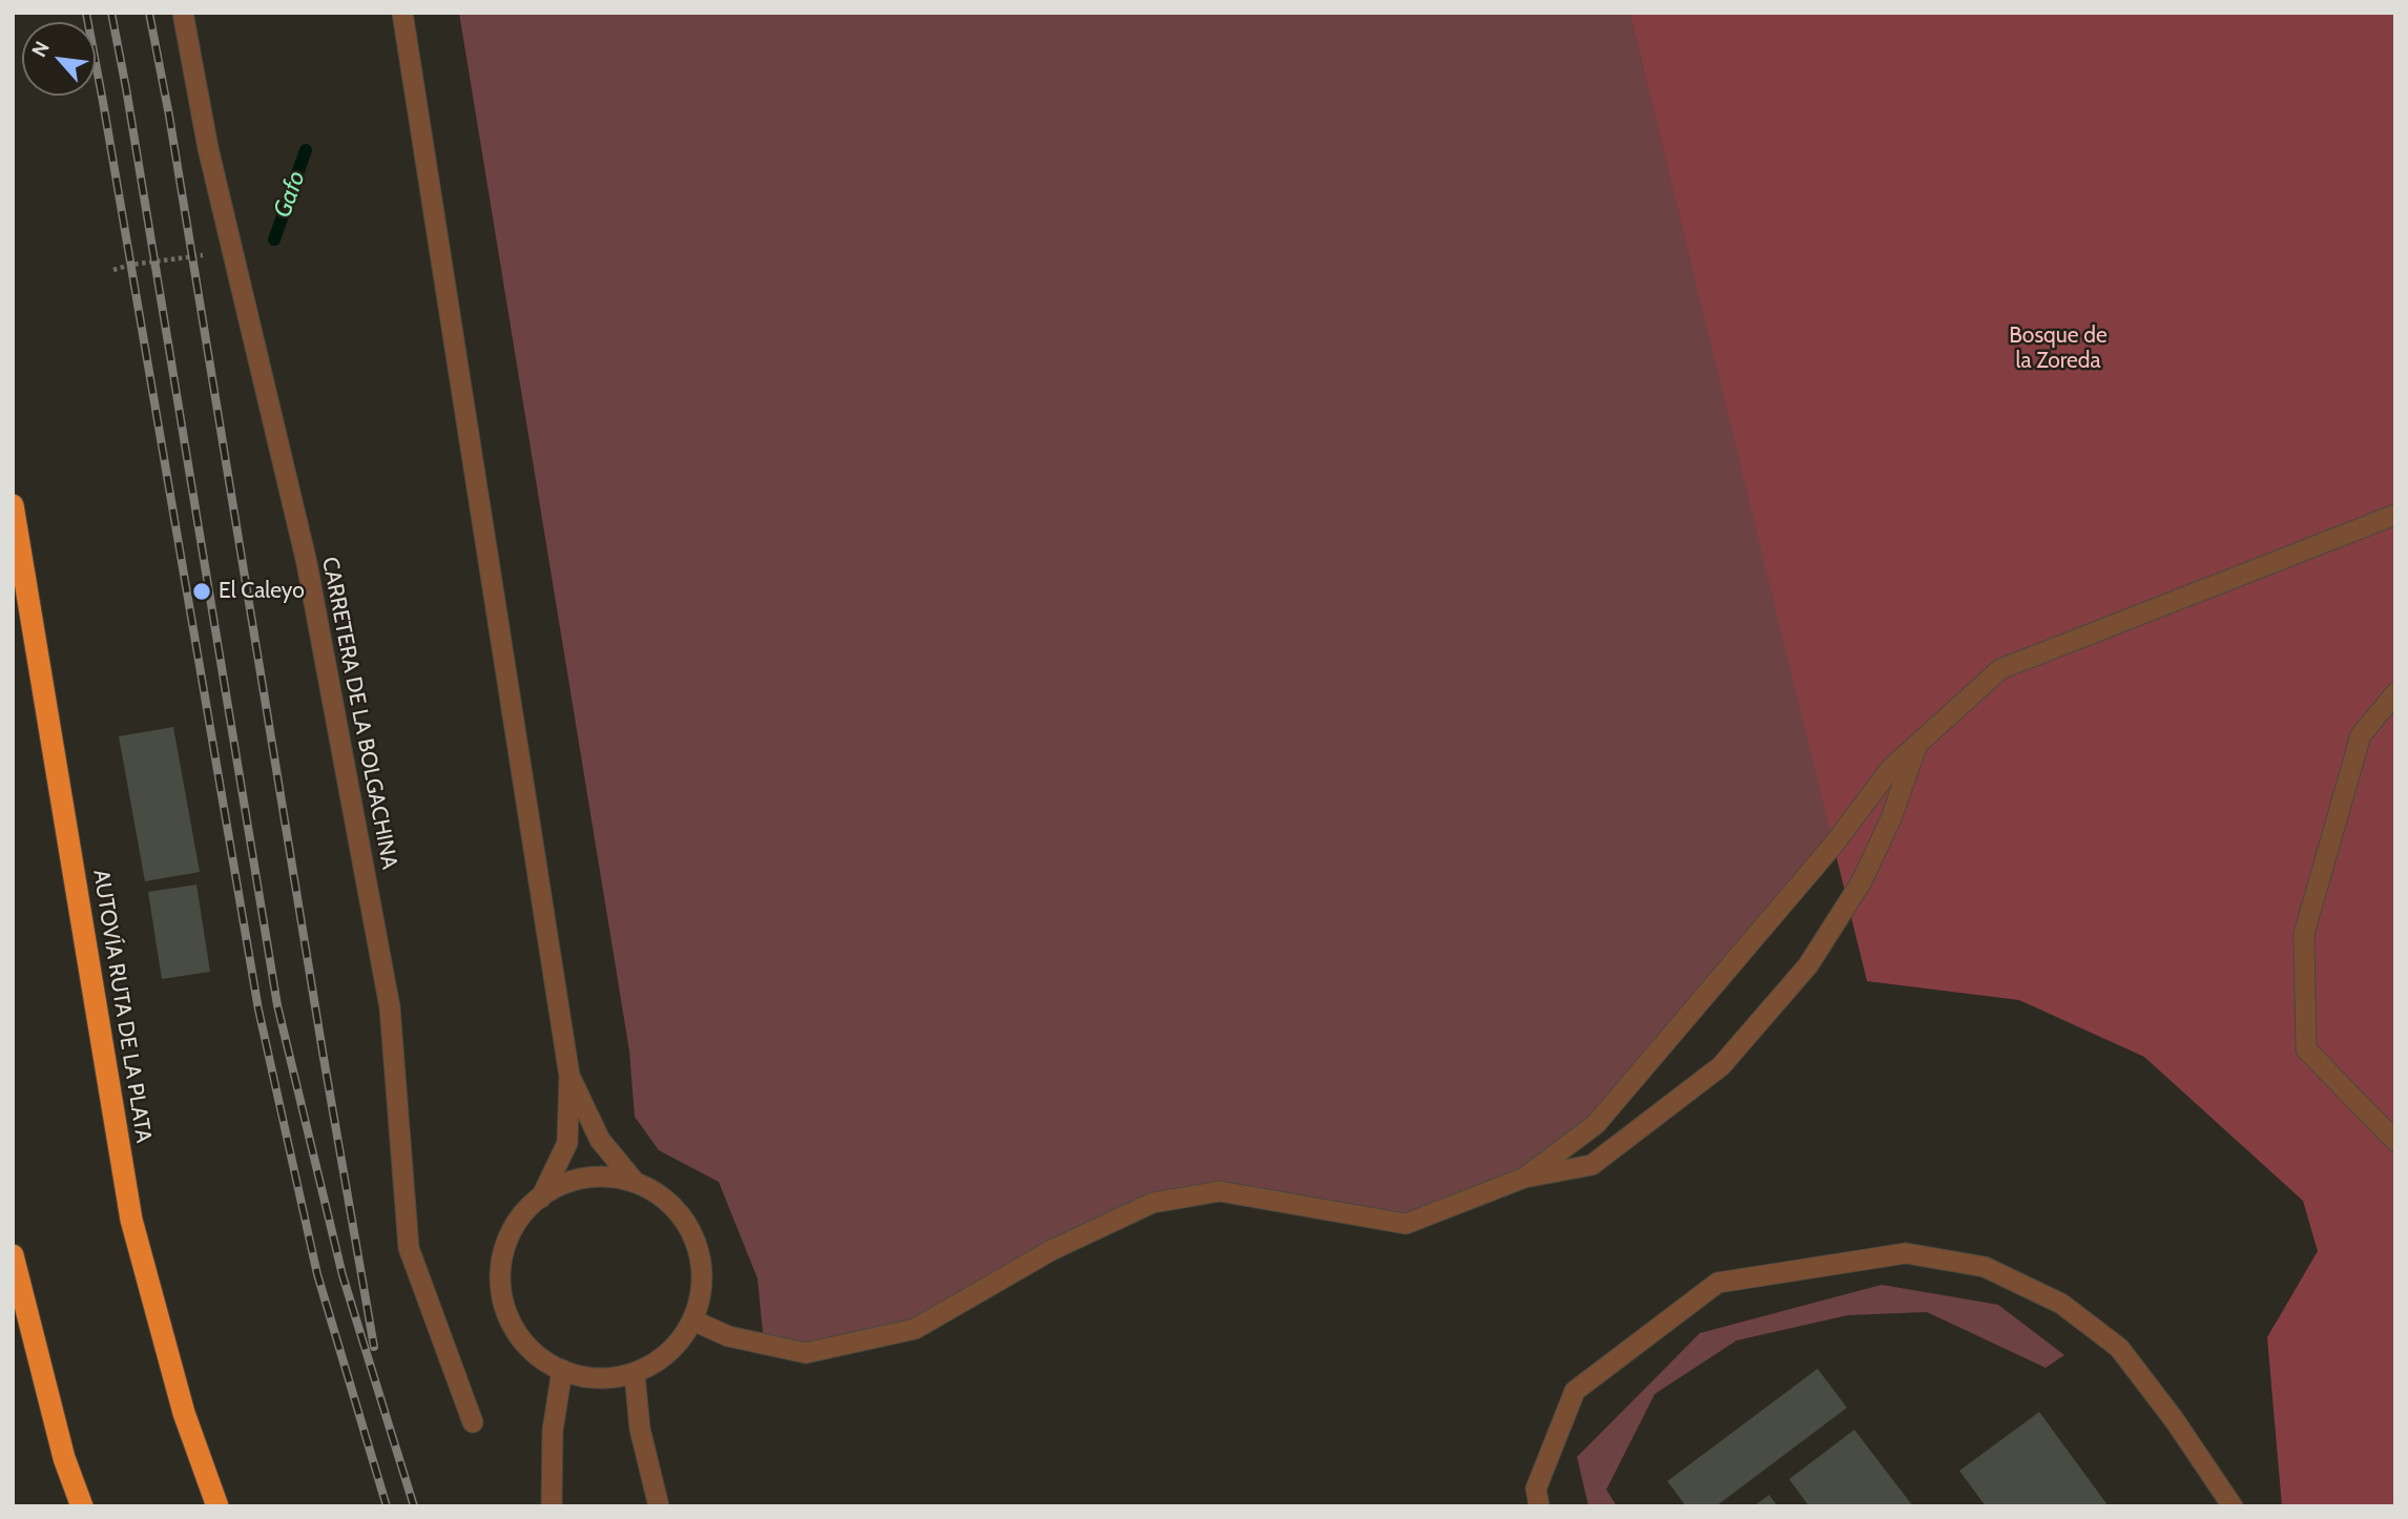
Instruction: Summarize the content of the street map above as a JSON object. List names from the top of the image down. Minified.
{"streets":{"highway":["AUTOVÍA RUTA DE LA PLATA"],"street":["CARRETERA DE LA BOLGACHINA"]},"water":["Gafo"],"parks":["Bosque de la Zoreda"],"places":["El Caleyo"],"north":"top left"}
